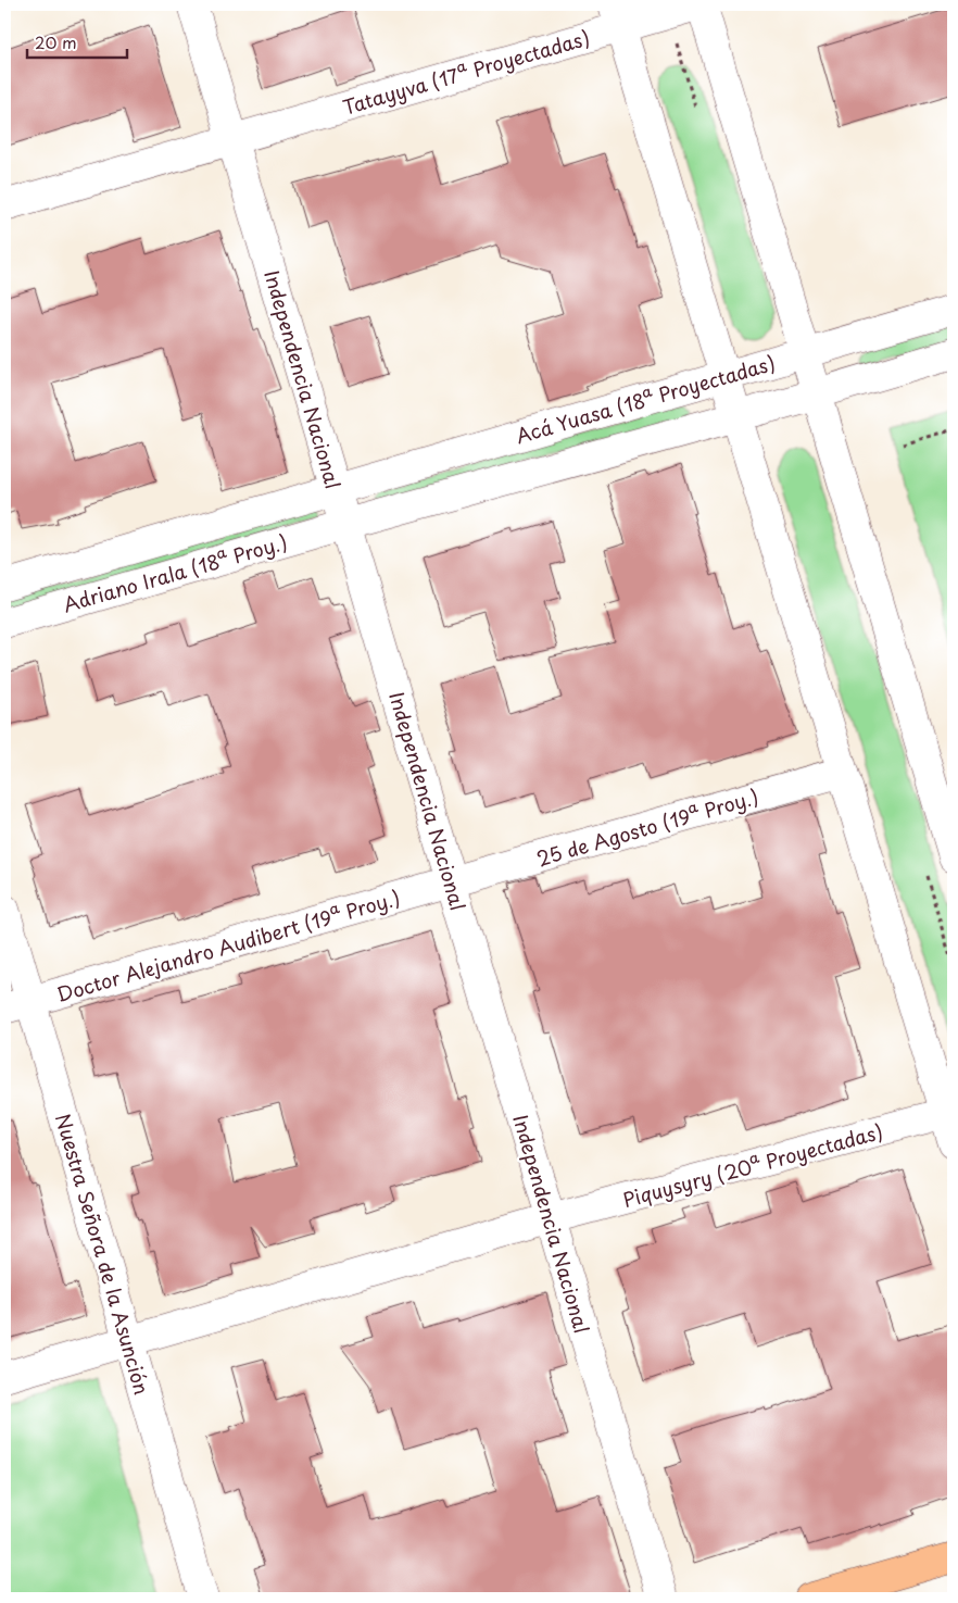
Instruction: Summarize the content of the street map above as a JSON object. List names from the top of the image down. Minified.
{"streets":{"street":["Tatayyva (17ª Proyectadas)","Independencia Nacional","Acá Yuasa (18ª Proyectadas)","Adriano Irala (18ª Proy.)","25 de Agosto (19ª Proy.)","Doctor Alejandro Audibert (19ª Proy.)","Piquysyry (20ª Proyectadas)","Nuestra Señora de la Asunción"]},"crossings":[["Tatayyva (17ª Proyectadas)","Independencia Nacional"],["Independencia Nacional","Acá Yuasa (18ª Proyectadas)"],["Independencia Nacional","Adriano Irala (18ª Proy.)"],["Independencia Nacional","25 de Agosto (19ª Proy.)"],["Independencia Nacional","Doctor Alejandro Audibert (19ª Proy.)"],["Independencia Nacional","Piquysyry (20ª Proyectadas)"],["Acá Yuasa (18ª Proyectadas)","Adriano Irala (18ª Proy.)"],["25 de Agosto (19ª Proy.)","Doctor Alejandro Audibert (19ª Proy.)"],["Doctor Alejandro Audibert (19ª Proy.)","Nuestra Señora de la Asunción"],["Piquysyry (20ª Proyectadas)","Nuestra Señora de la Asunción"]],"scale_bar":"20 m"}
